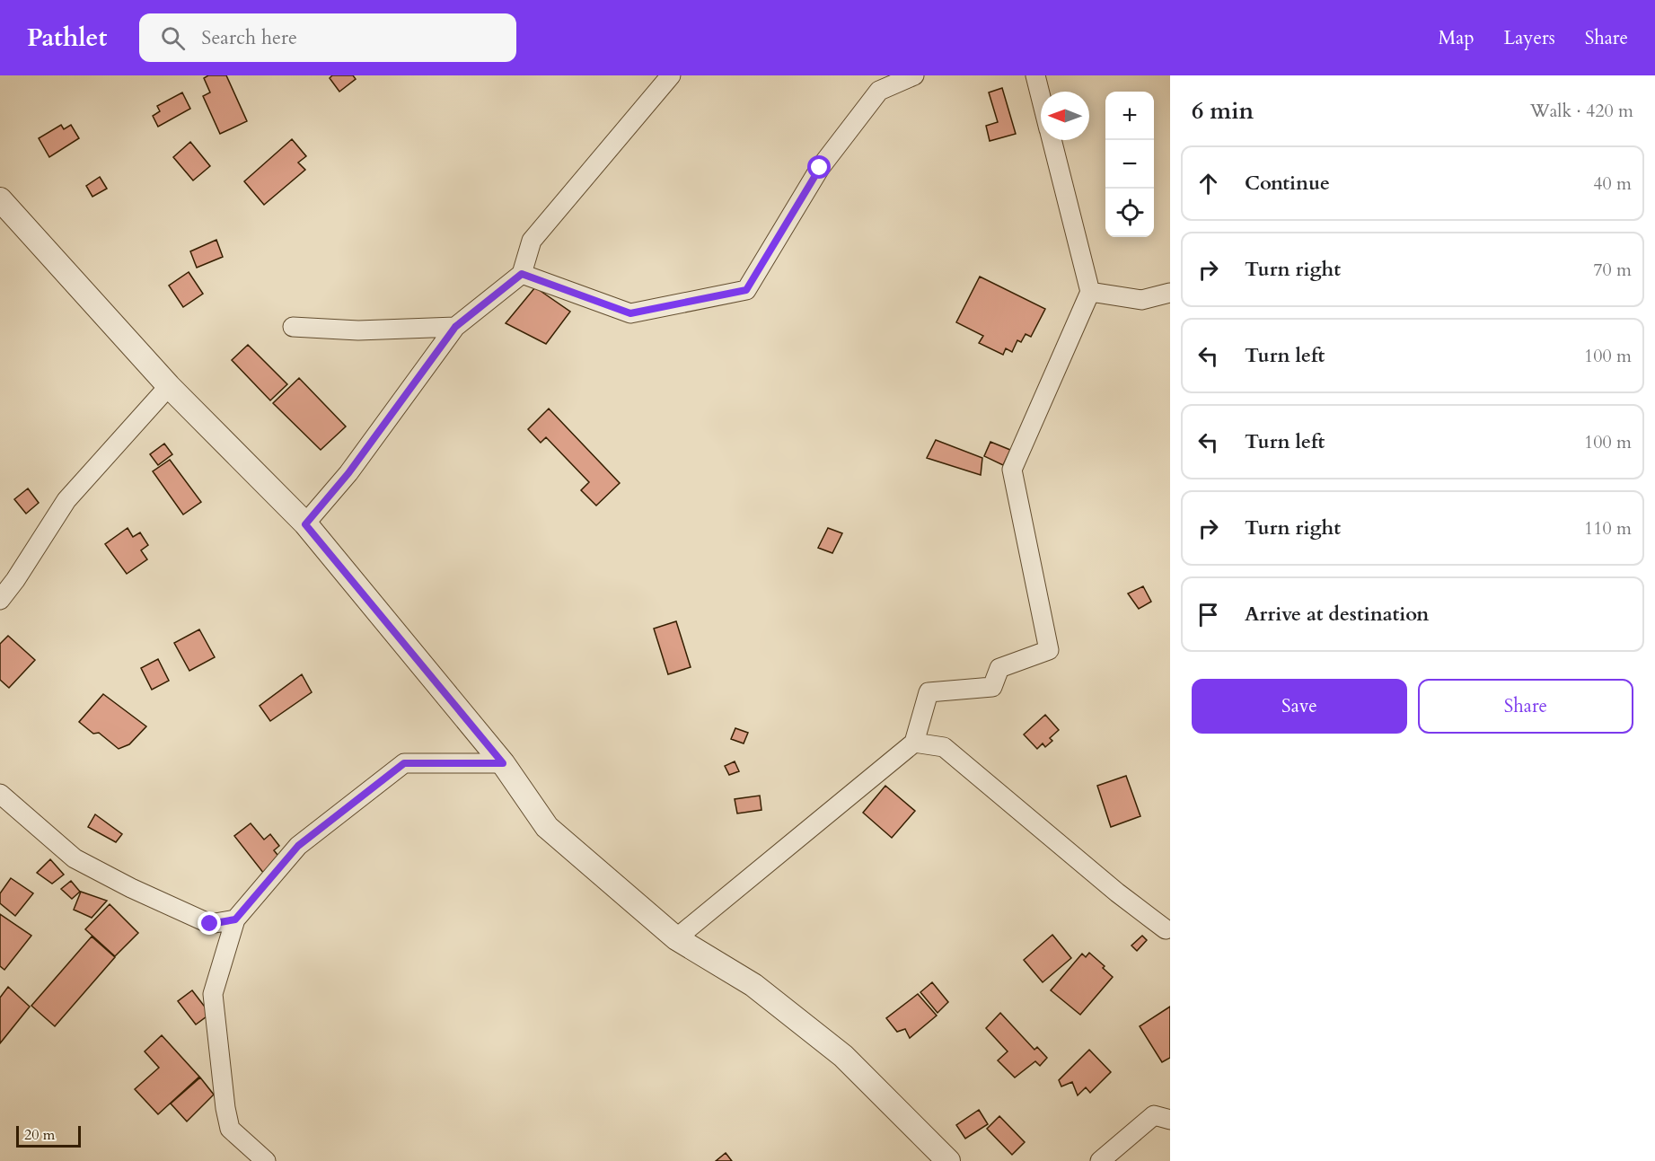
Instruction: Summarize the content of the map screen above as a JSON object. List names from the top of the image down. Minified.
{"scale_bar":"20 m","north":"left","page":{"header":"Pathlet","search":"Search here","nav":["Map","Layers","Share"],"heading":["6 min","Walk · 420 m"],"map_buttons":["+","−"],"list":[["Continue","40 m"],["Turn right","70 m"],["Turn left","100 m"],["Turn left","100 m"],["Turn right","110 m"],"Arrive at destination"],"buttons":["Save","Share"],"scale":"20 m"}}
